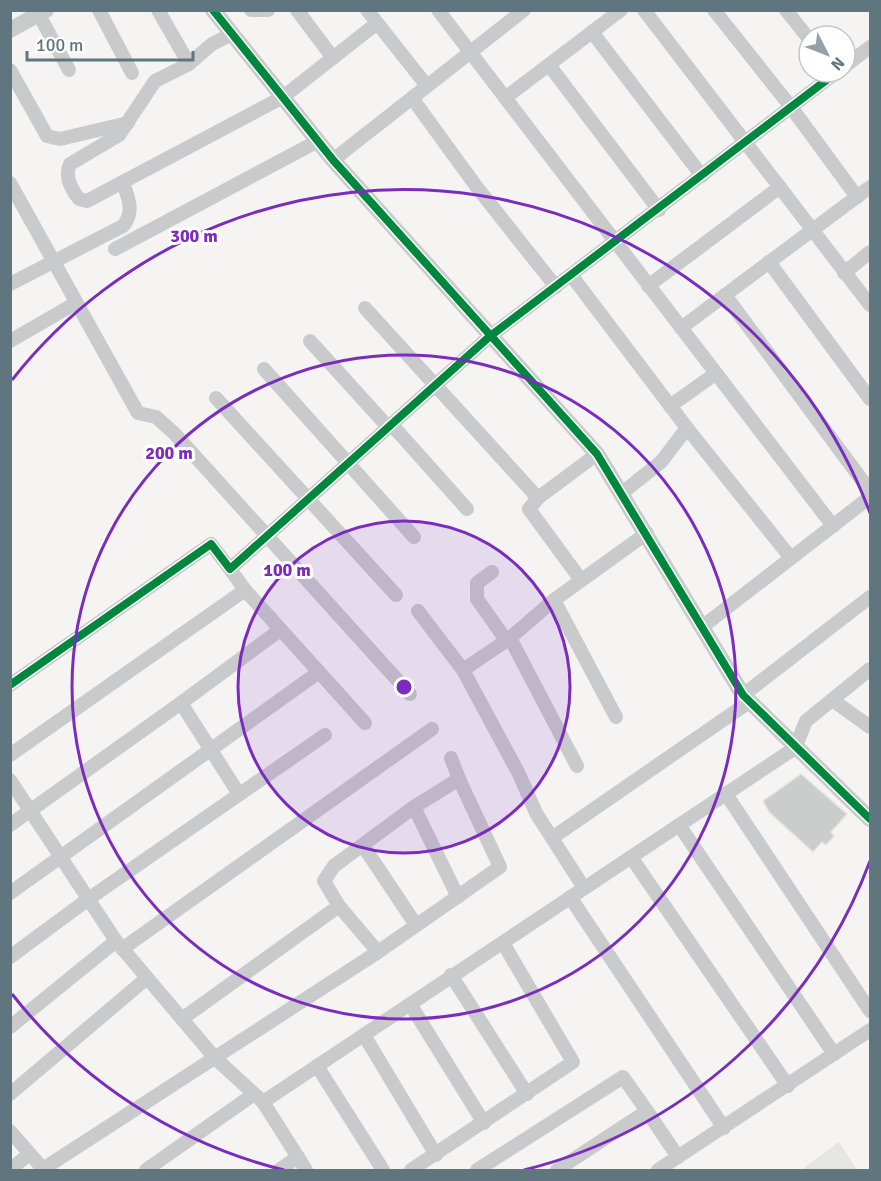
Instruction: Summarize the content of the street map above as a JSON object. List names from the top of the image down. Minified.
{"scale_bar":"100 m","north":"bottom right","rings":["300 m","200 m","100 m"]}
